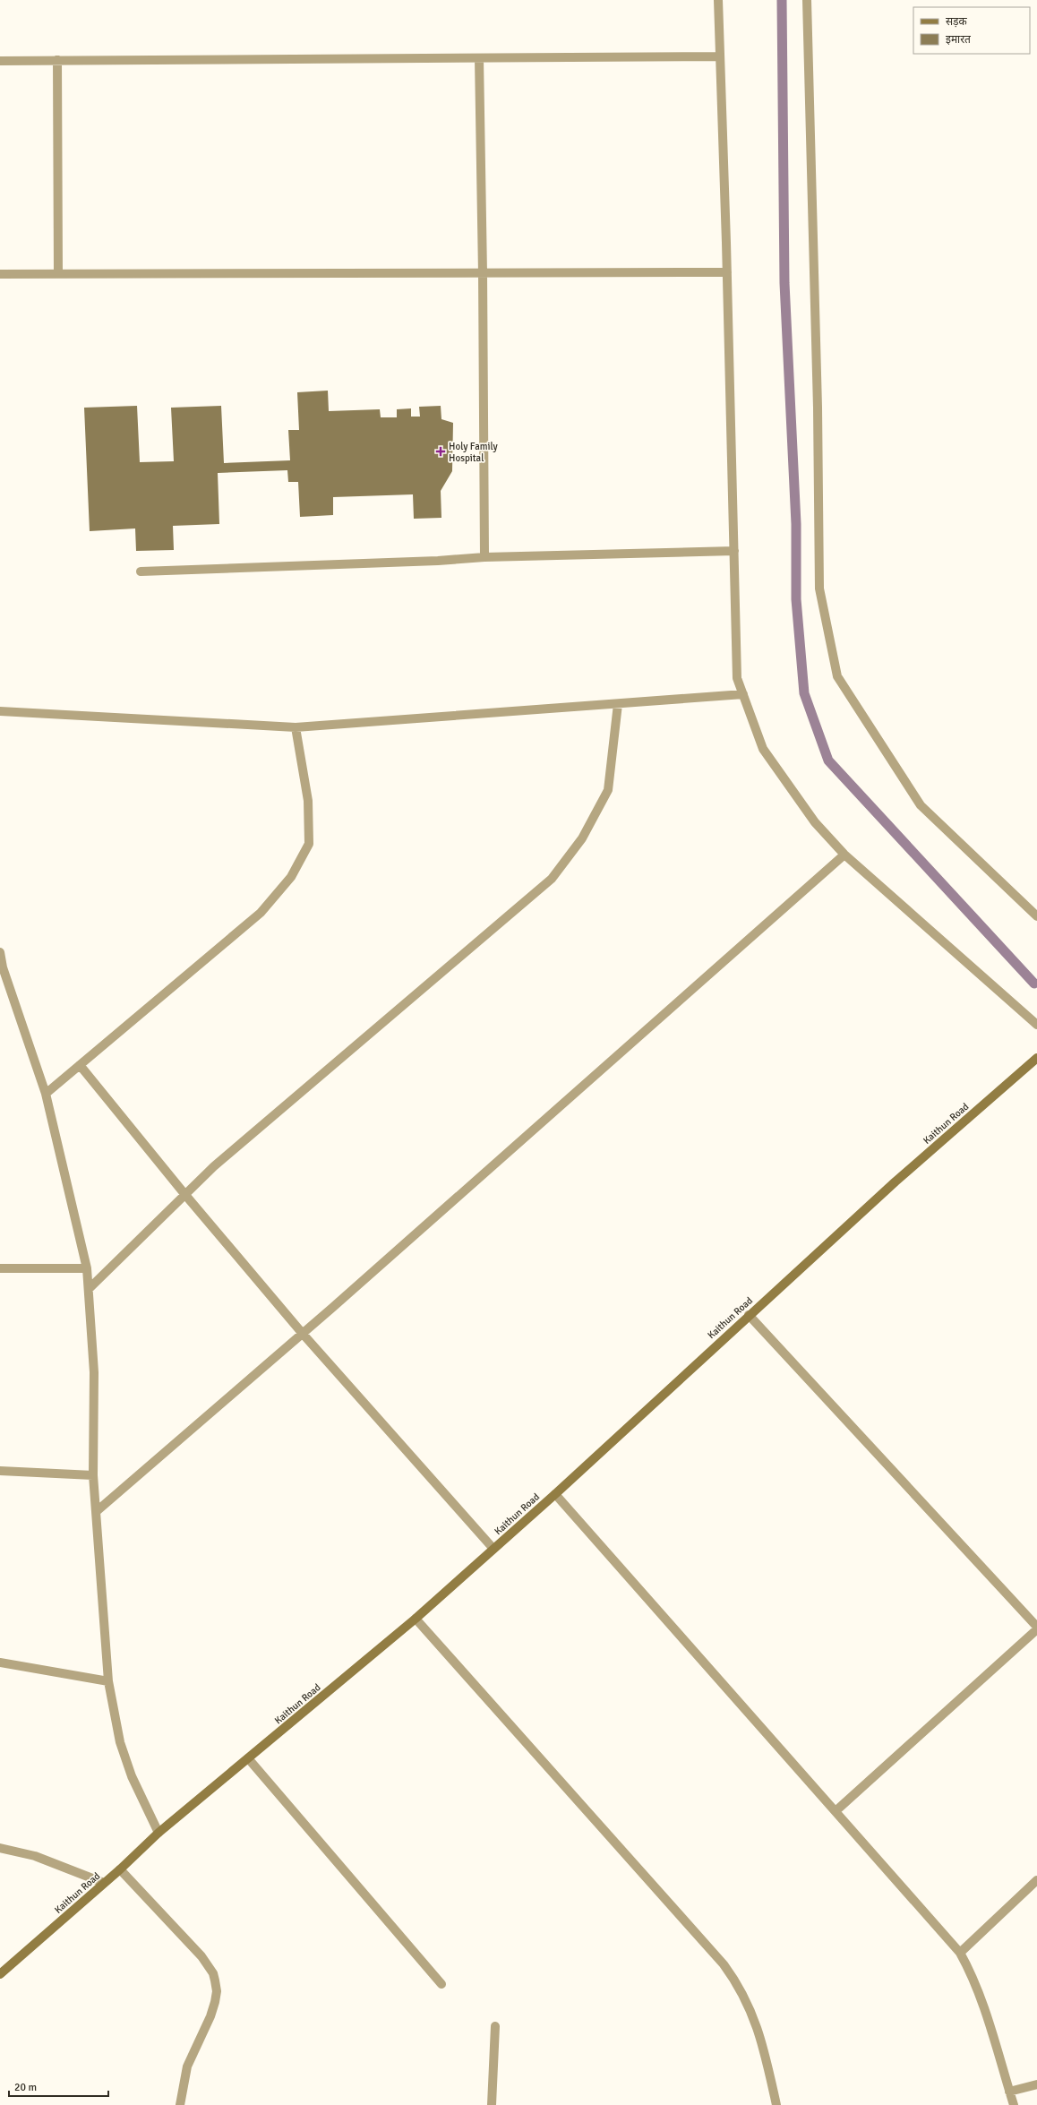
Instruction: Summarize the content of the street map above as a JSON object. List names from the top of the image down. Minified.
{"streets":{"street":["Kaithun Road"]},"places":{"health":["Holy Family Hospital"]},"legend":["सड़क","इमारत"],"scale_bar":"20 m"}
